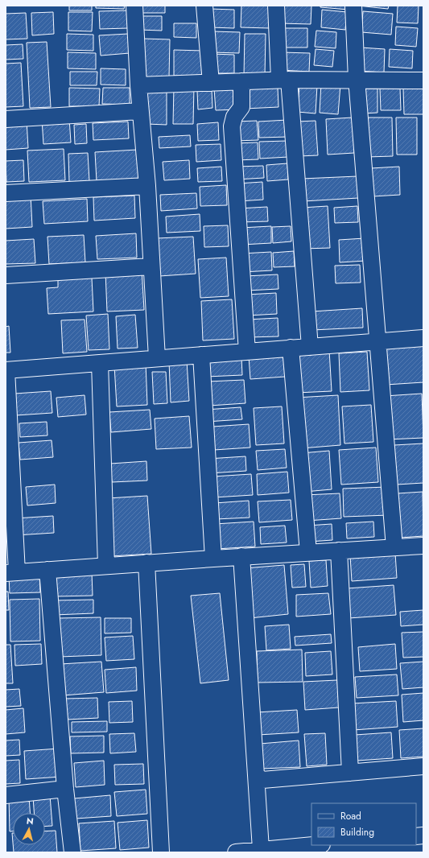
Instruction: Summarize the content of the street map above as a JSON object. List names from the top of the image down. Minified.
{"legend":["Road","Building"],"north":"top"}
